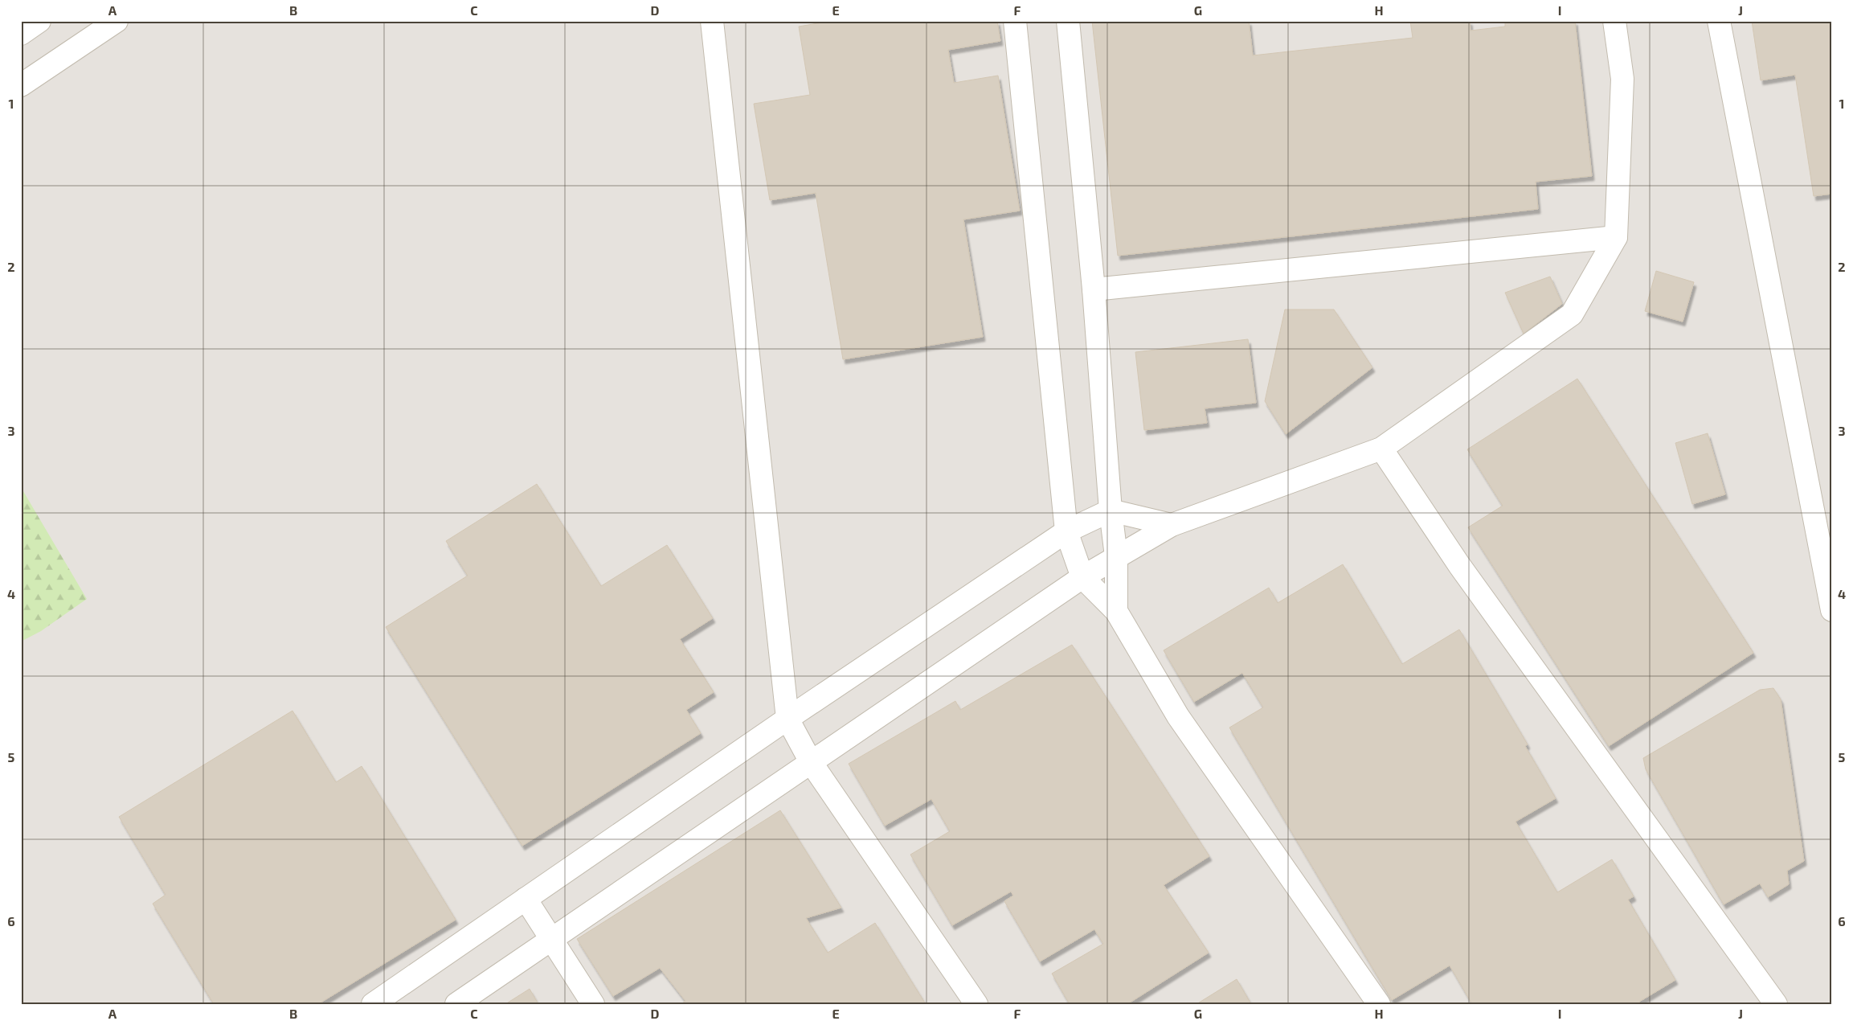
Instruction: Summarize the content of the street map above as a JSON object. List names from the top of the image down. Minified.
{"grid":{"columns":["A","B","C","D","E","F","G","H","I","J"],"rows":["1","2","3","4","5","6"]}}
